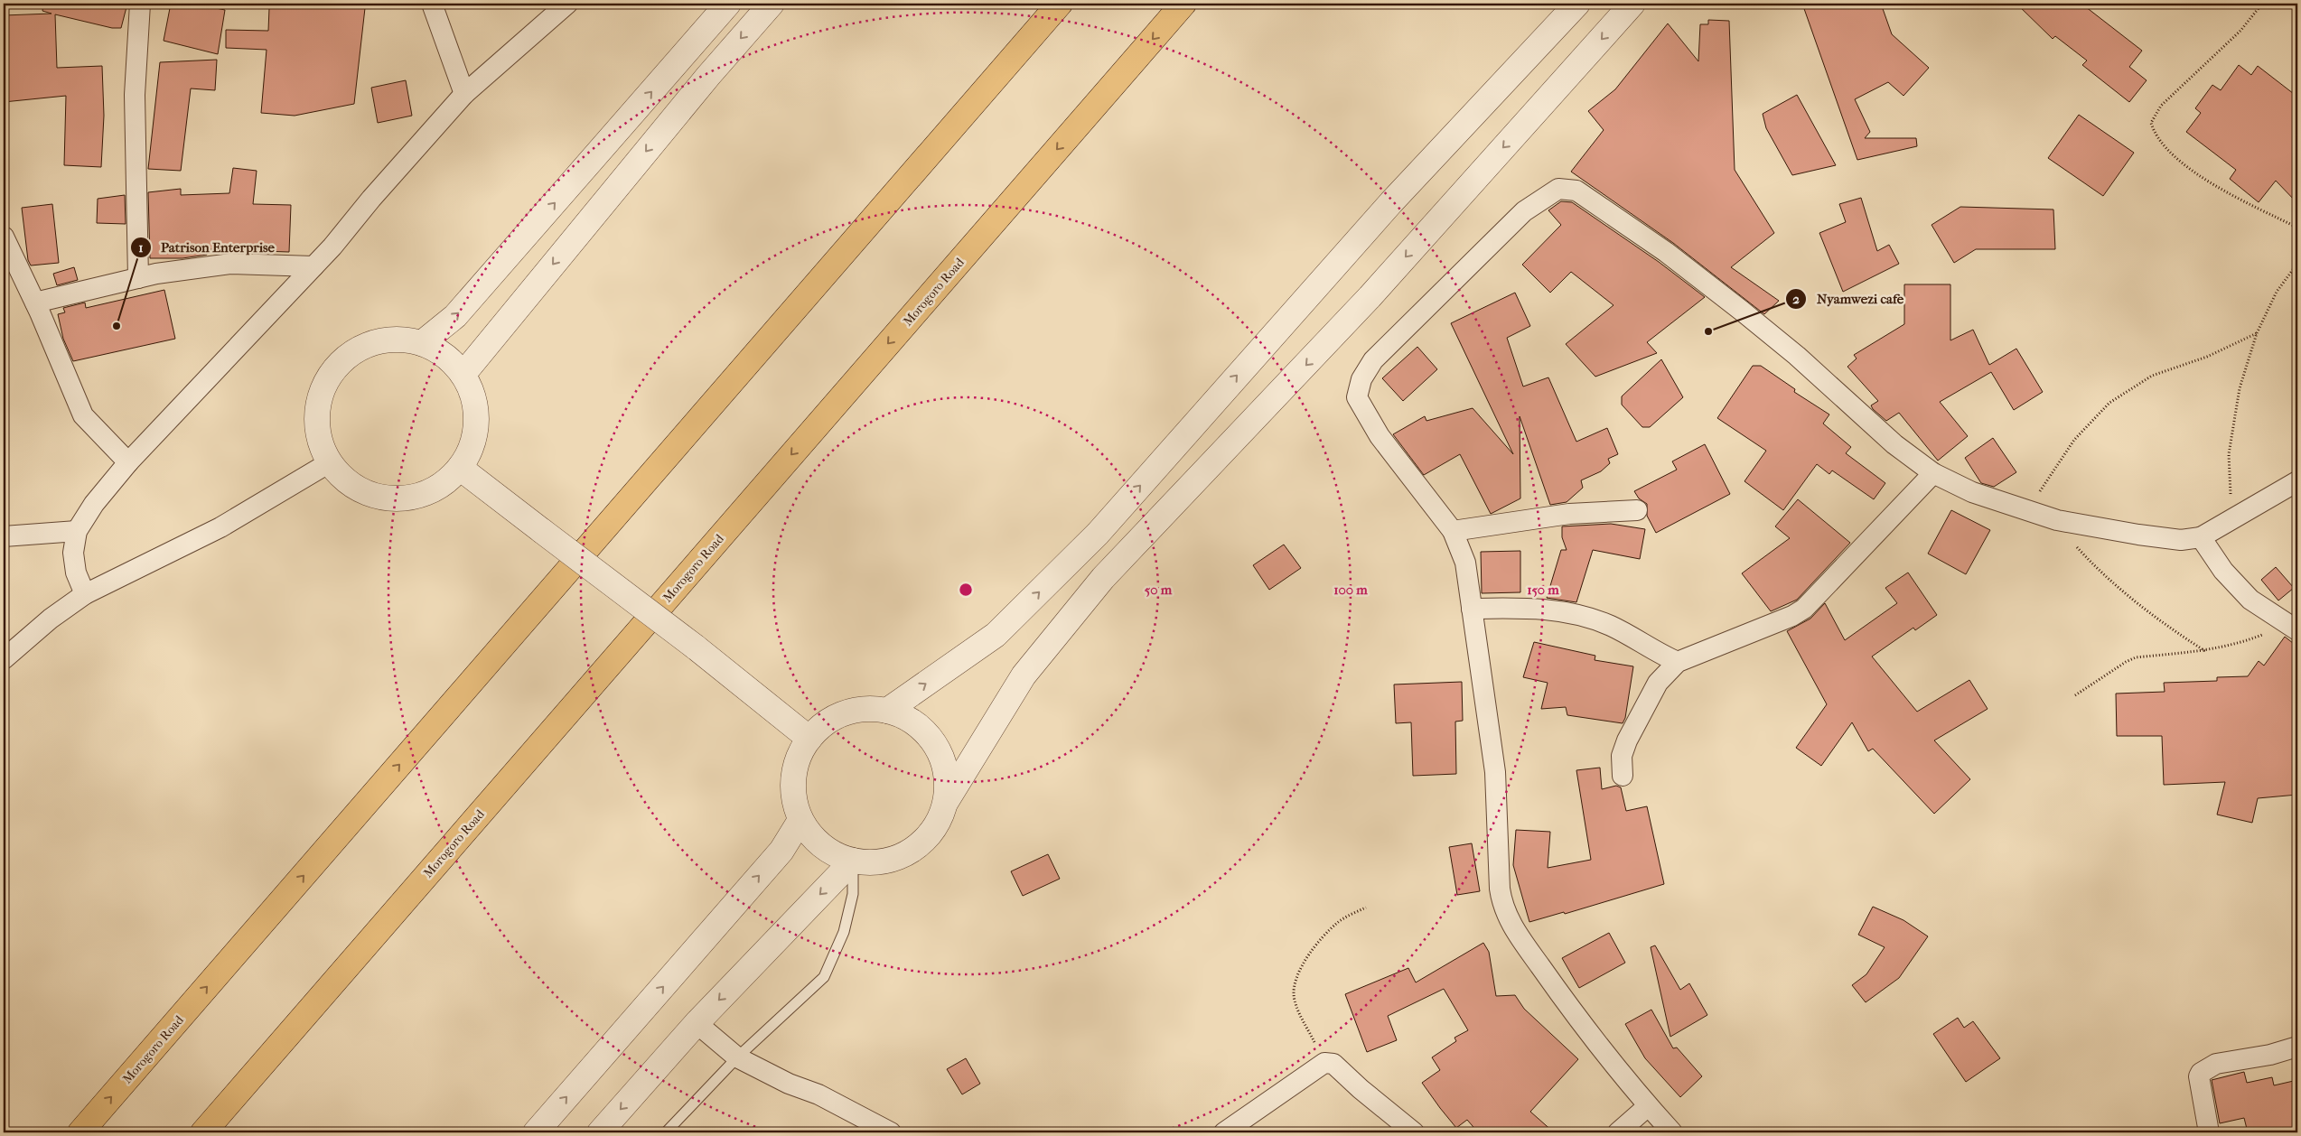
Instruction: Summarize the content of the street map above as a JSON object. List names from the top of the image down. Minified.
{"streets":{"highway":["Morogoro Road"]},"places":["Patrison Enterprise","Nyamwezi cafe"],"rings":["50 m","100 m","150 m"]}
